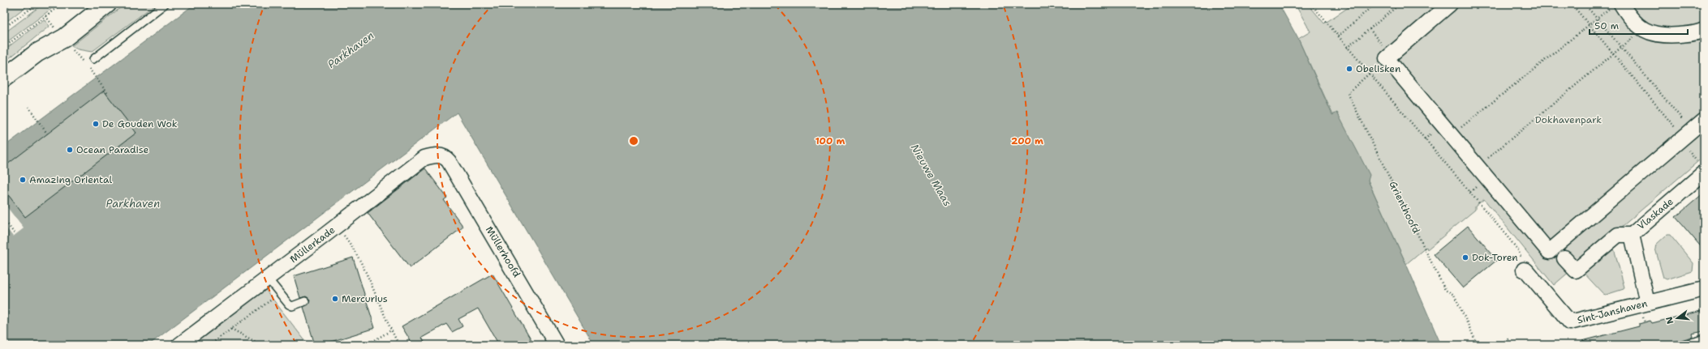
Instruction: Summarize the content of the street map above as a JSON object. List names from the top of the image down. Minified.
{"streets":{"street":["Vlaskade","Müllerkade","Müllerhoofd","Sint-Janshaven"],"path":["Grienthoofd"]},"crossings":[["Vlaskade","Sint-Janshaven"],["Müllerkade","Müllerhoofd"]],"water":["Parkhaven","Nieuwe Maas"],"parks":["Dokhavenpark"],"places":["Obelisken","De Gouden Wok","Ocean Paradise","Amazing Oriental","Dok-Toren","Mercurius"],"scale_bar":"50 m","north":"left","rings":["100 m","200 m"]}
